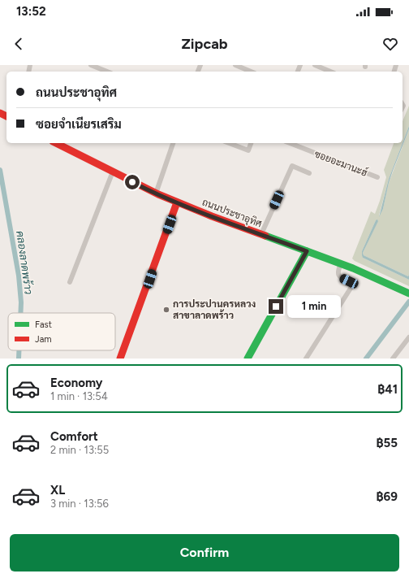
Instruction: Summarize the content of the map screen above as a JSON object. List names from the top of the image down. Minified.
{"streets":{"main road":["ถนนประชาอุทิศ"],"street":["ซอยอะมานะฮ์"]},"water":["คลองลาดพร้าว"],"places":["การประปานครหลวง สาขาลาดพร้าว"],"legend":["Fast","Jam"],"page":{"status":"13:52","header":"Zipcab","banner":["ถนนประชาอุทิศ","ซอยจำเนียรเสริม"],"bubble":"1 min","list":[{"name":"Economy","note":"1 min · 13:54","value":"฿41"},{"name":"Comfort","note":"2 min · 13:55","value":"฿55"},{"name":"XL","note":"3 min · 13:56","value":"฿69"}],"buttons":"Confirm"}}
